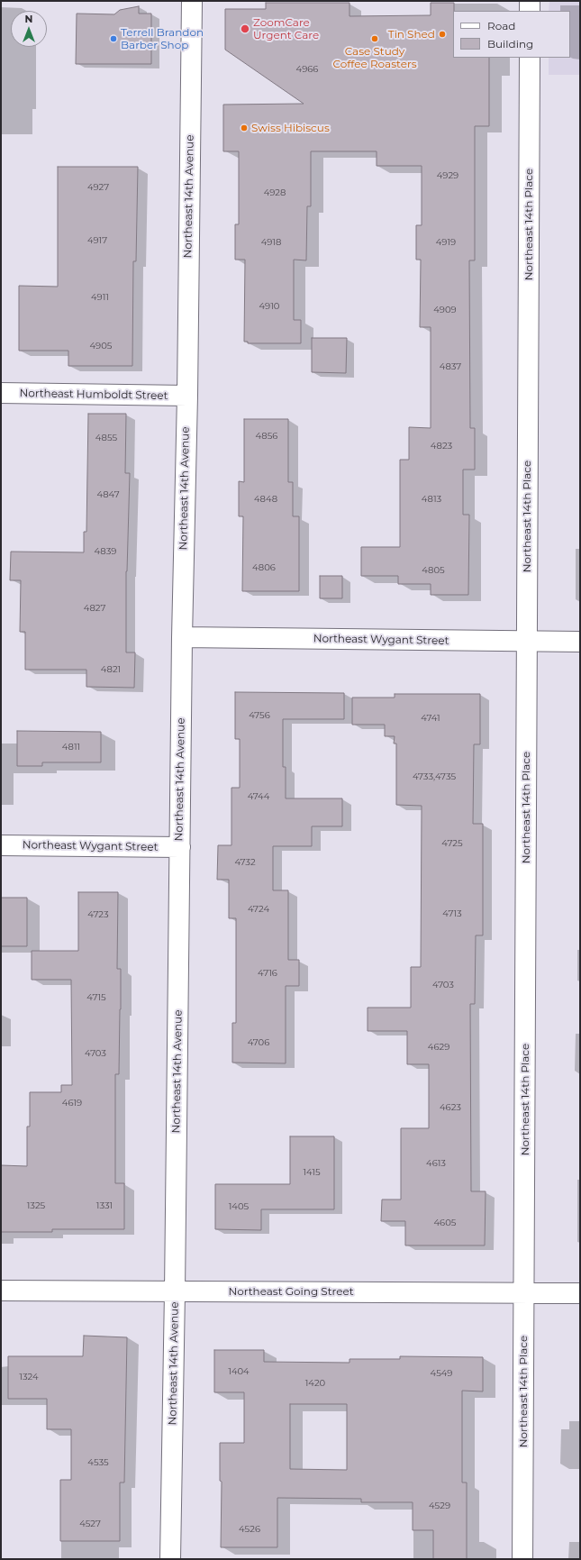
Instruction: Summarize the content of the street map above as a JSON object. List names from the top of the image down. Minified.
{"streets":{"street":["Northeast 14th Avenue","Northeast 14th Place","Northeast Humboldt Street","Northeast Wygant Street","Northeast Going Street"]},"crossings":[["Northeast 14th Avenue","Northeast Humboldt Street"],["Northeast 14th Avenue","Northeast Wygant Street"],["Northeast 14th Avenue","Northeast Going Street"],["Northeast 14th Place","Northeast Wygant Street"],["Northeast 14th Place","Northeast Going Street"]],"places":["ZoomCare Urgent Care","Tin Shed","Terrell Brandon Barber Shop","Case Study Coffee Roasters","Swiss Hibiscus"],"house_numbers":["4966","4929","4927","4928","4917","4918","4919","4911","4910","4909","4905","4837","4856","4855","4823","4847","4848","4813","4839","4806","4805","4827","4821","4756","4741","4811","4733,4735","4744","4725","4732","4724","4713","4723","4716","4703","4715","4706","4629","4703","4619","4623","4613","1415","1325","1331","1405","4605","1404","4549","1324","1420","4535","4529","4527","4526"],"legend":["Road","Building"],"north":"top"}
